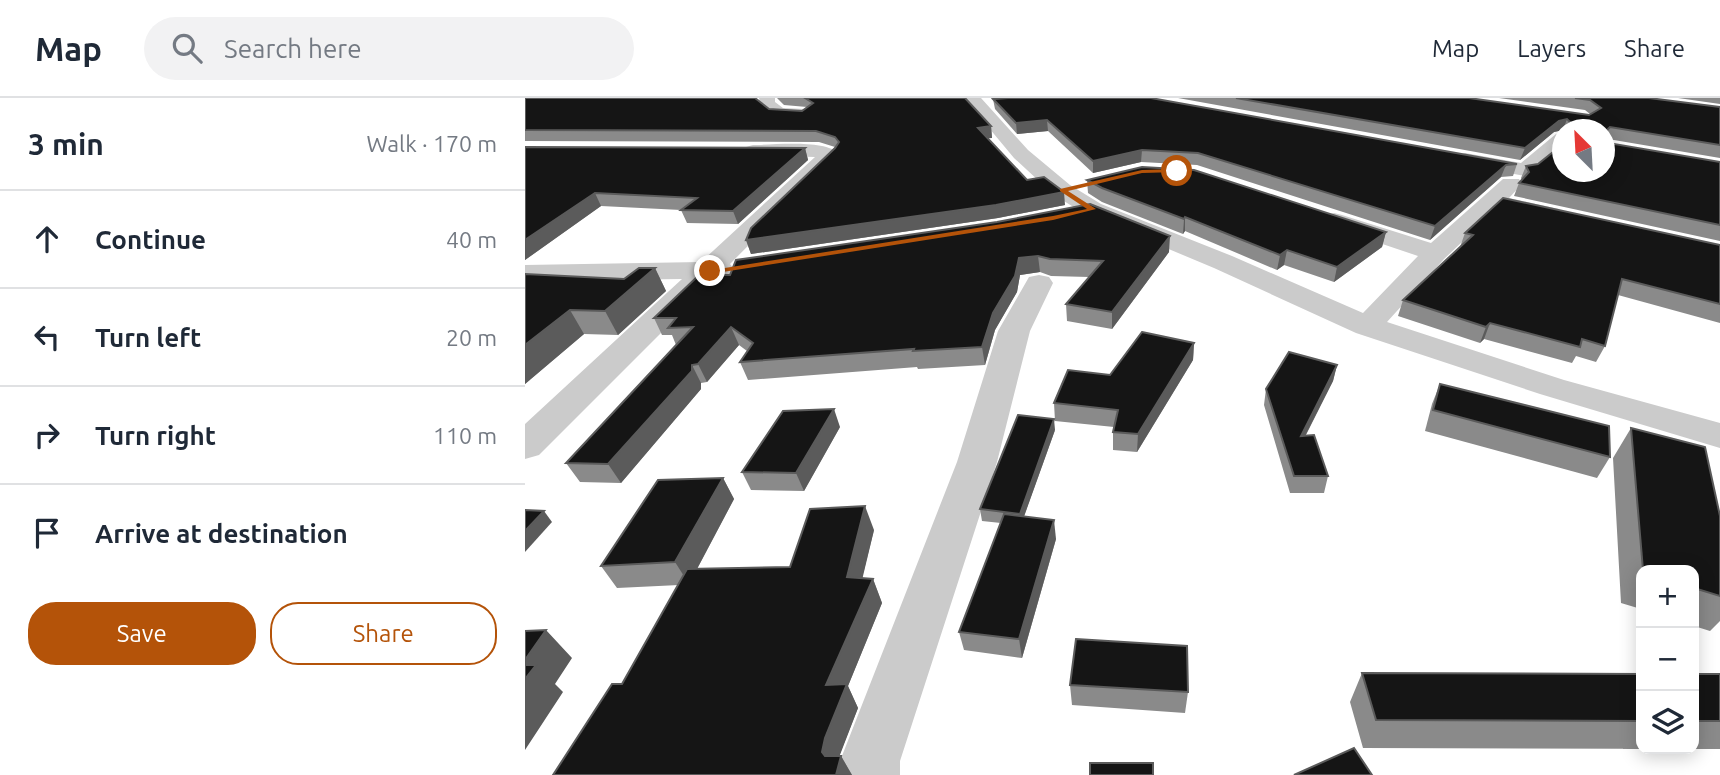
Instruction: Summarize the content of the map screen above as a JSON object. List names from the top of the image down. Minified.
{"north":"top left","page":{"header":"Map","search":"Search here","nav":["Map","Layers","Share"],"heading":["3 min","Walk · 170 m"],"list":[["Continue","40 m"],["Turn left","20 m"],["Turn right","110 m"],"Arrive at destination"],"map_buttons":["+","−"],"buttons":["Save","Share"]}}
